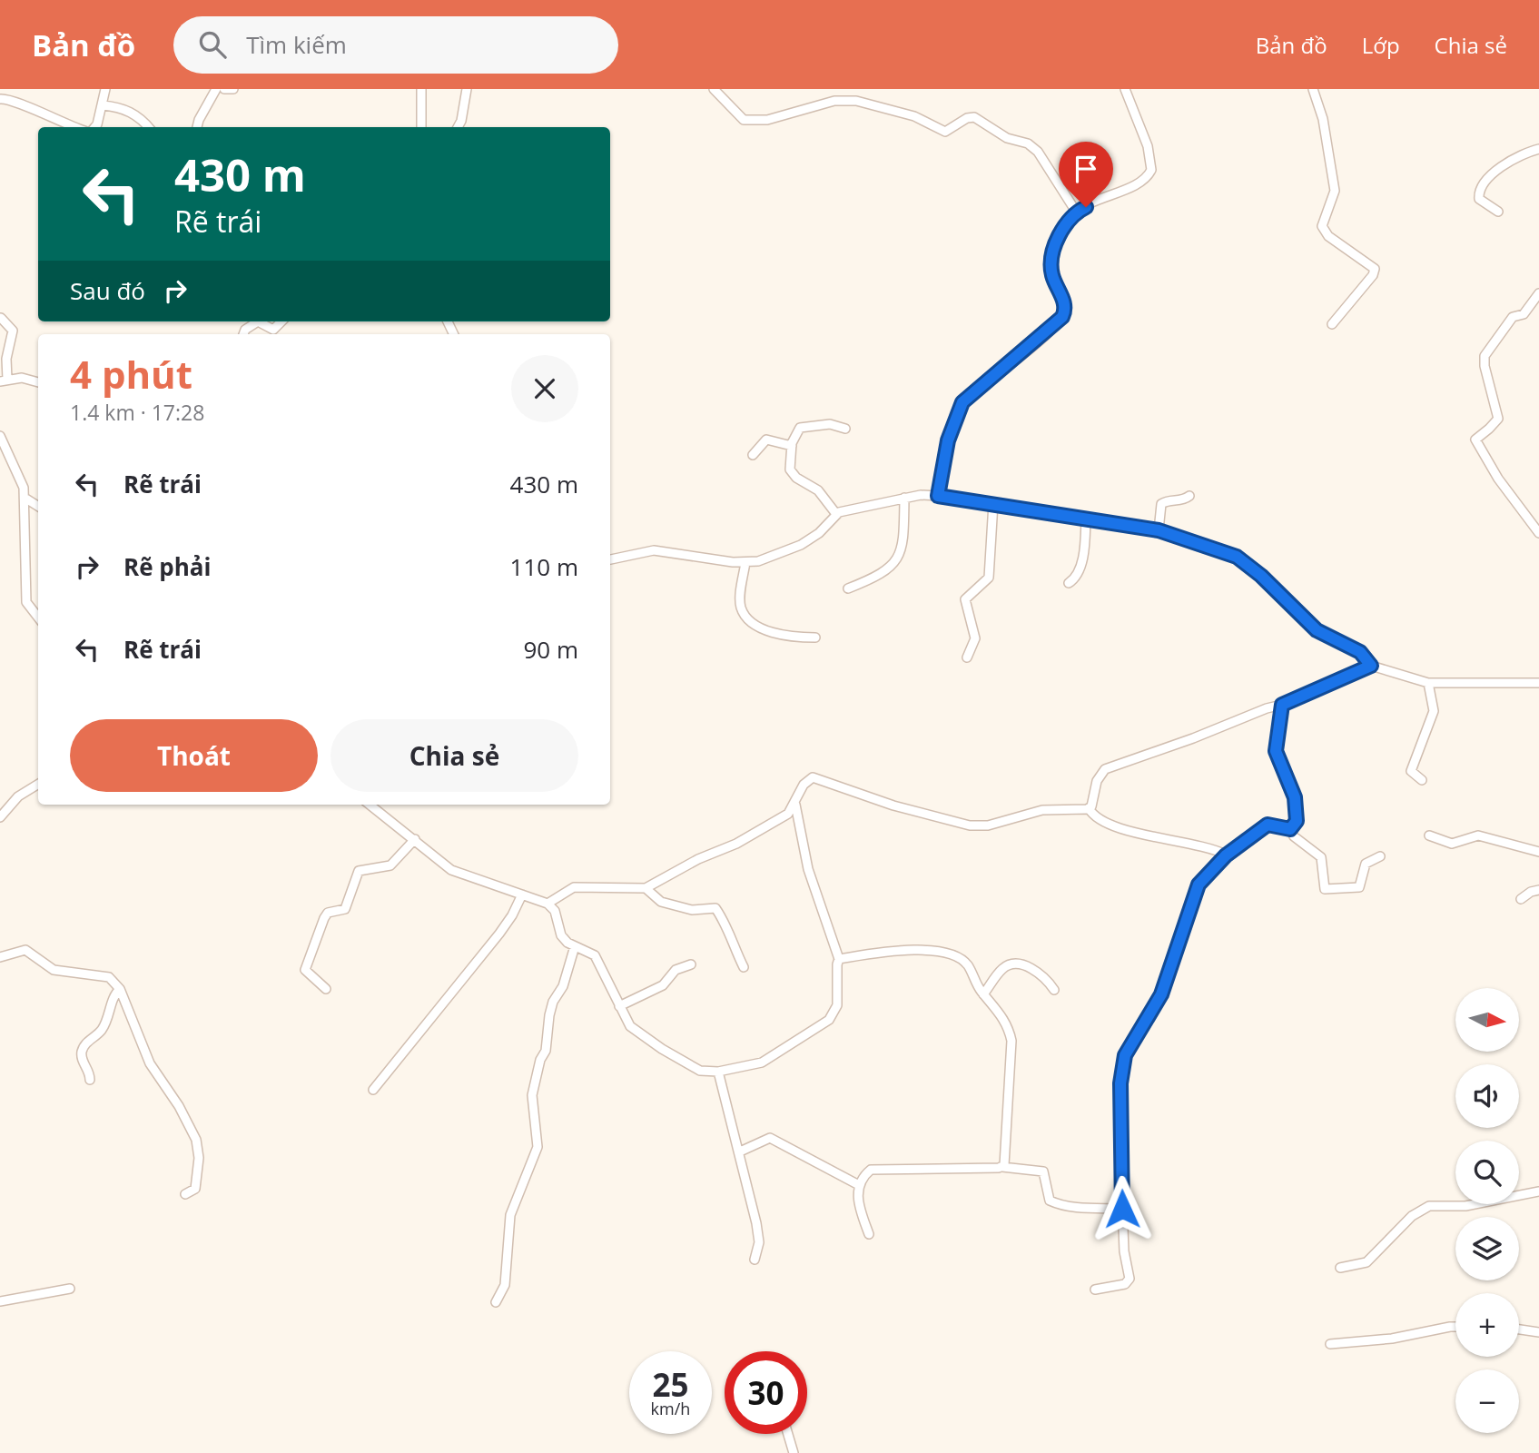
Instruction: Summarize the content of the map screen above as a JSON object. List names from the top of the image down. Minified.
{"north":"right","page":{"header":"Bản đồ","search":"Tìm kiếm","nav":["Bản đồ","Lớp","Chia sẻ"],"turn":["430 m","Rẽ trái"],"then":"Sau đó","heading":["4 phút","1.4 km · 17:28"],"list":[{"name":"Rẽ trái","value":"430 m"},{"name":"Rẽ phải","value":"110 m"},{"name":"Rẽ trái","value":"90 m"}],"buttons":["Thoát","Chia sẻ"],"map_buttons":["+","−"],"speed":"25 km/h","limit":"30"}}
